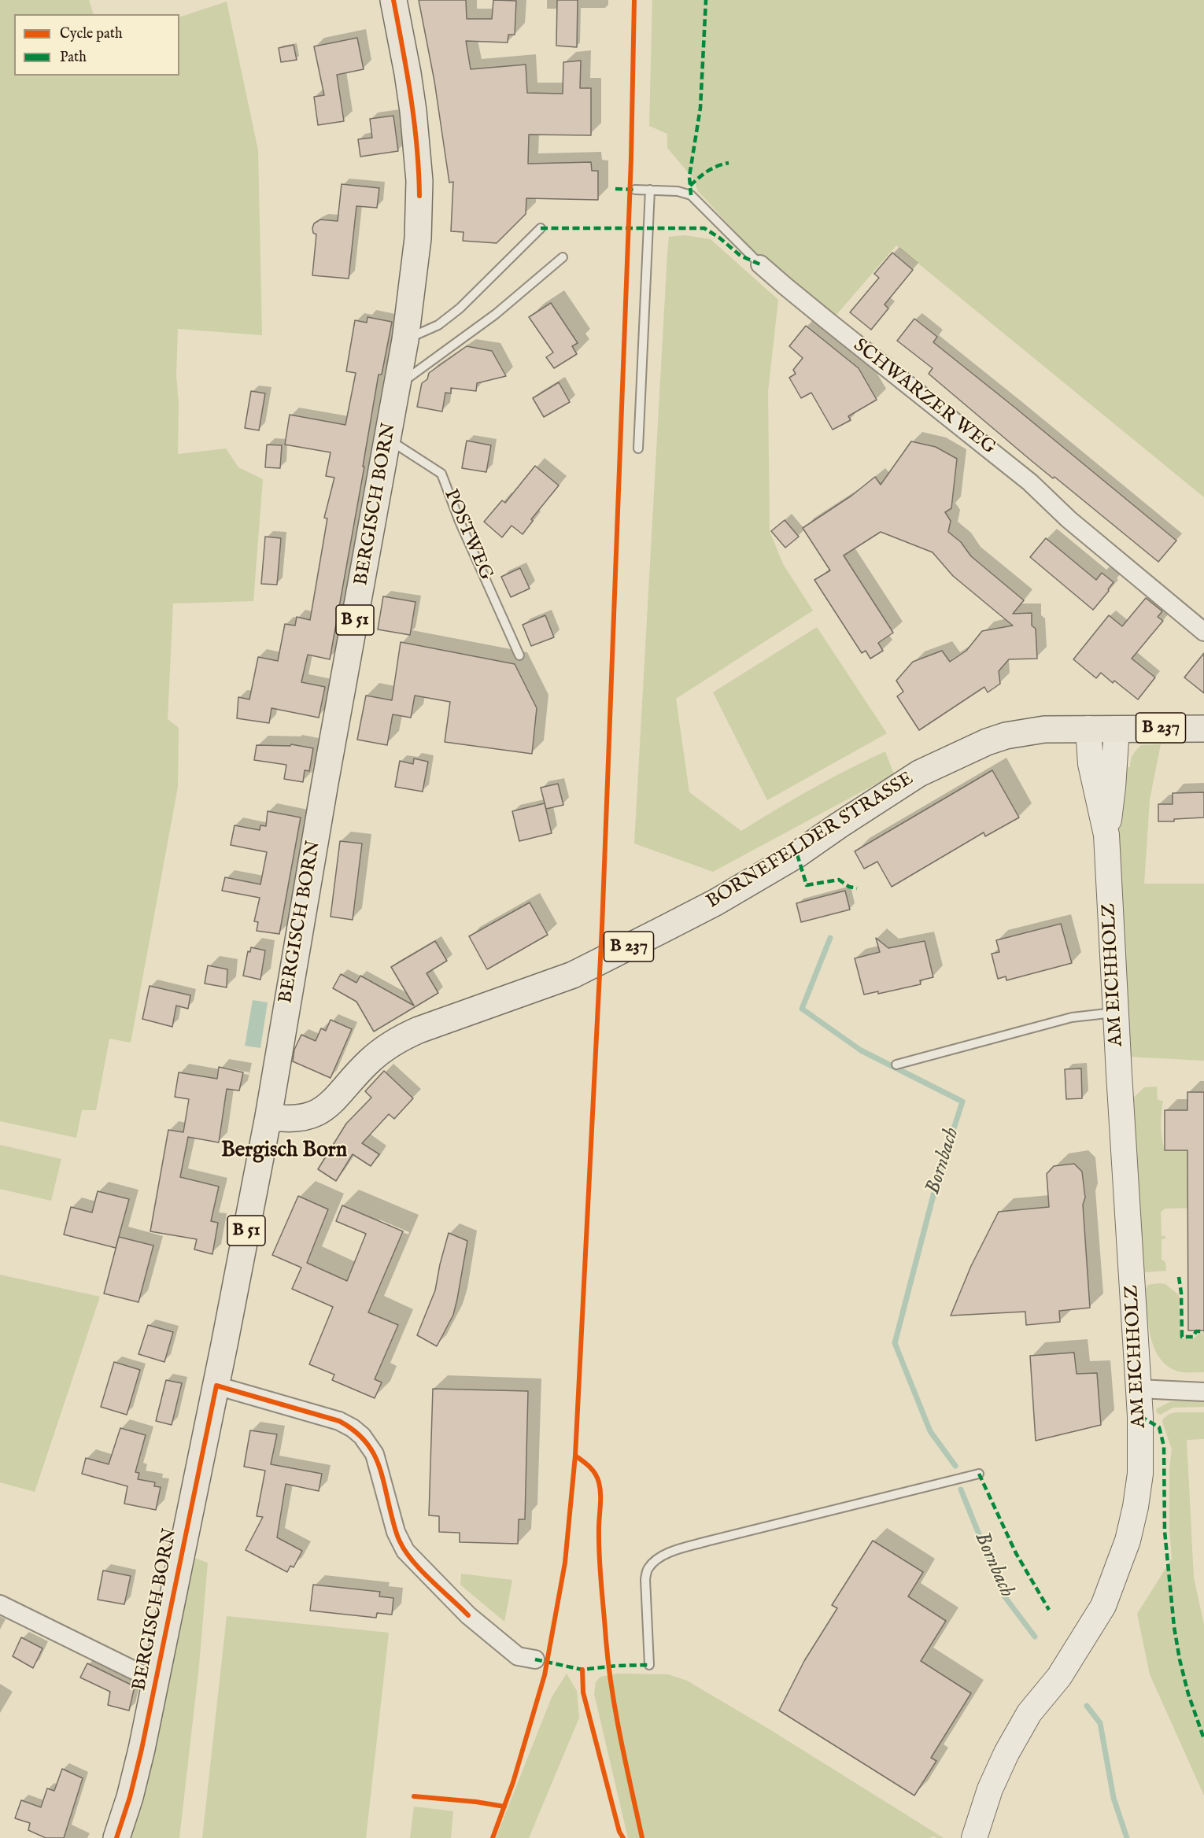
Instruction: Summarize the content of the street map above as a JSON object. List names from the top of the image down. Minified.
{"streets":{"main road":["BERGISCH BORN","B 51","B 237","BORNEFELDER STRASSE","AM EICHHOLZ"],"street":["SCHWARZER WEG"],"lane":["POSTWEG"]},"crossings":[["BERGISCH BORN","POSTWEG"],["BERGISCH BORN","BORNEFELDER STRASSE"],["BORNEFELDER STRASSE","AM EICHHOLZ"]],"districts":["Bergisch Born"],"water":["Bornbach"],"legend":["Cycle path","Path"]}
